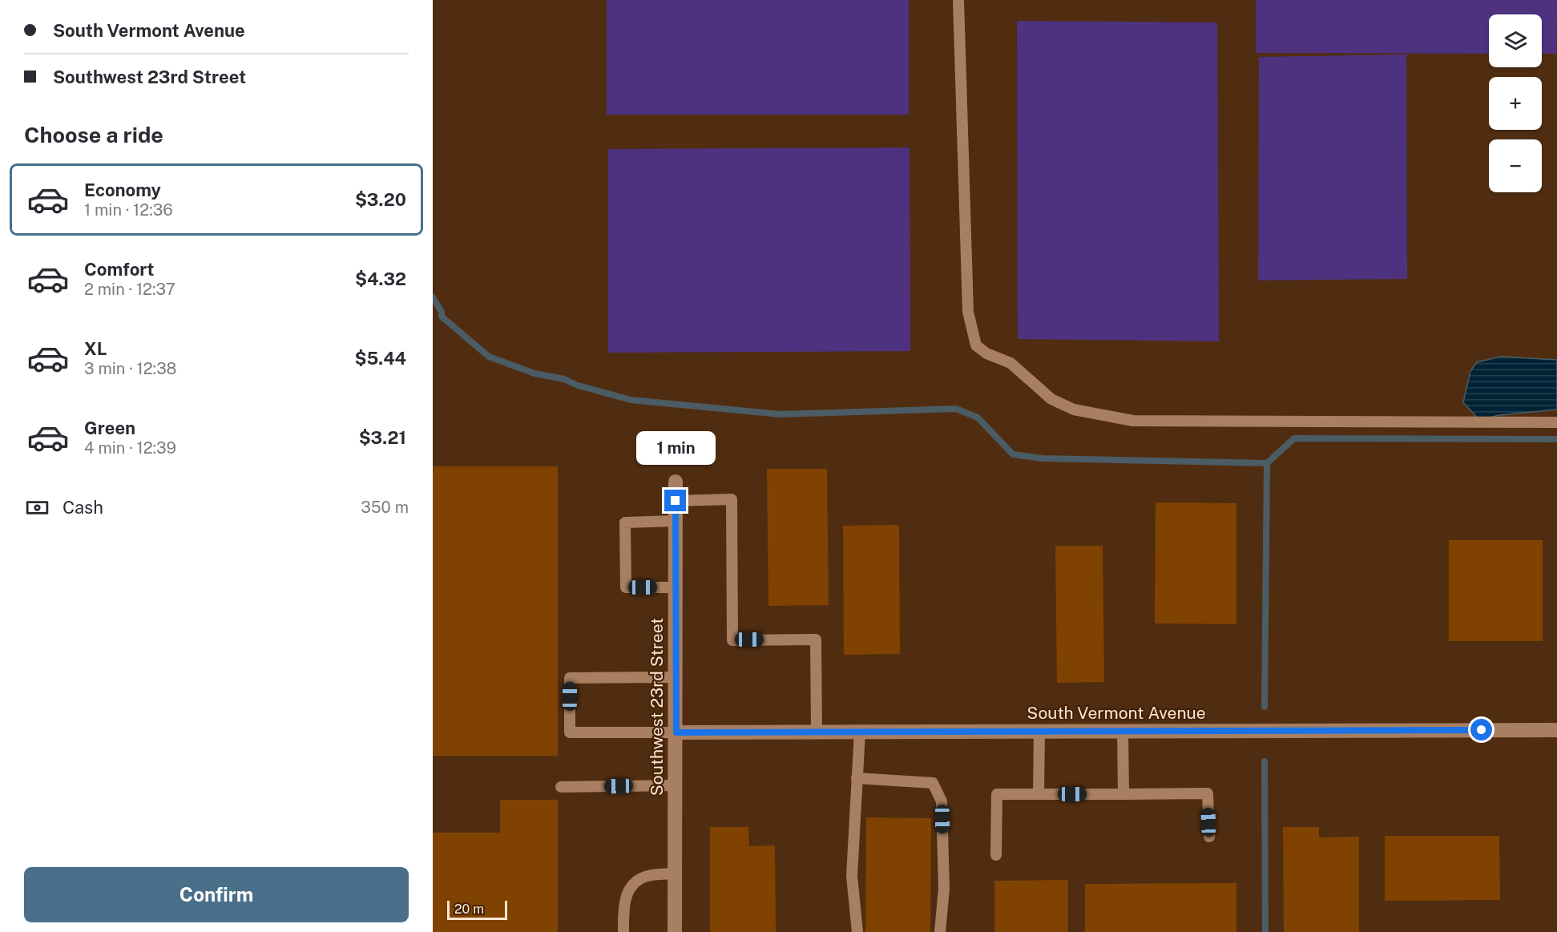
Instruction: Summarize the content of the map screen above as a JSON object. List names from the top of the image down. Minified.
{"streets":{"street":["Southwest 23rd Street","South Vermont Avenue"]},"crossings":[["Southwest 23rd Street","South Vermont Avenue"]],"scale_bar":"20 m","page":{"banner":["South Vermont Avenue","Southwest 23rd Street"],"map_buttons":["+","−"],"heading":"Choose a ride","list":[{"name":"Economy","note":"1 min · 12:36","value":"$3.20"},{"name":"Comfort","note":"2 min · 12:37","value":"$4.32"},{"name":"XL","note":"3 min · 12:38","value":"$5.44"},{"name":"Green","note":"4 min · 12:39","value":"$3.21"}],"bubble":"1 min","pay":["Cash","350 m"],"buttons":"Confirm","scale":"20 m"}}
